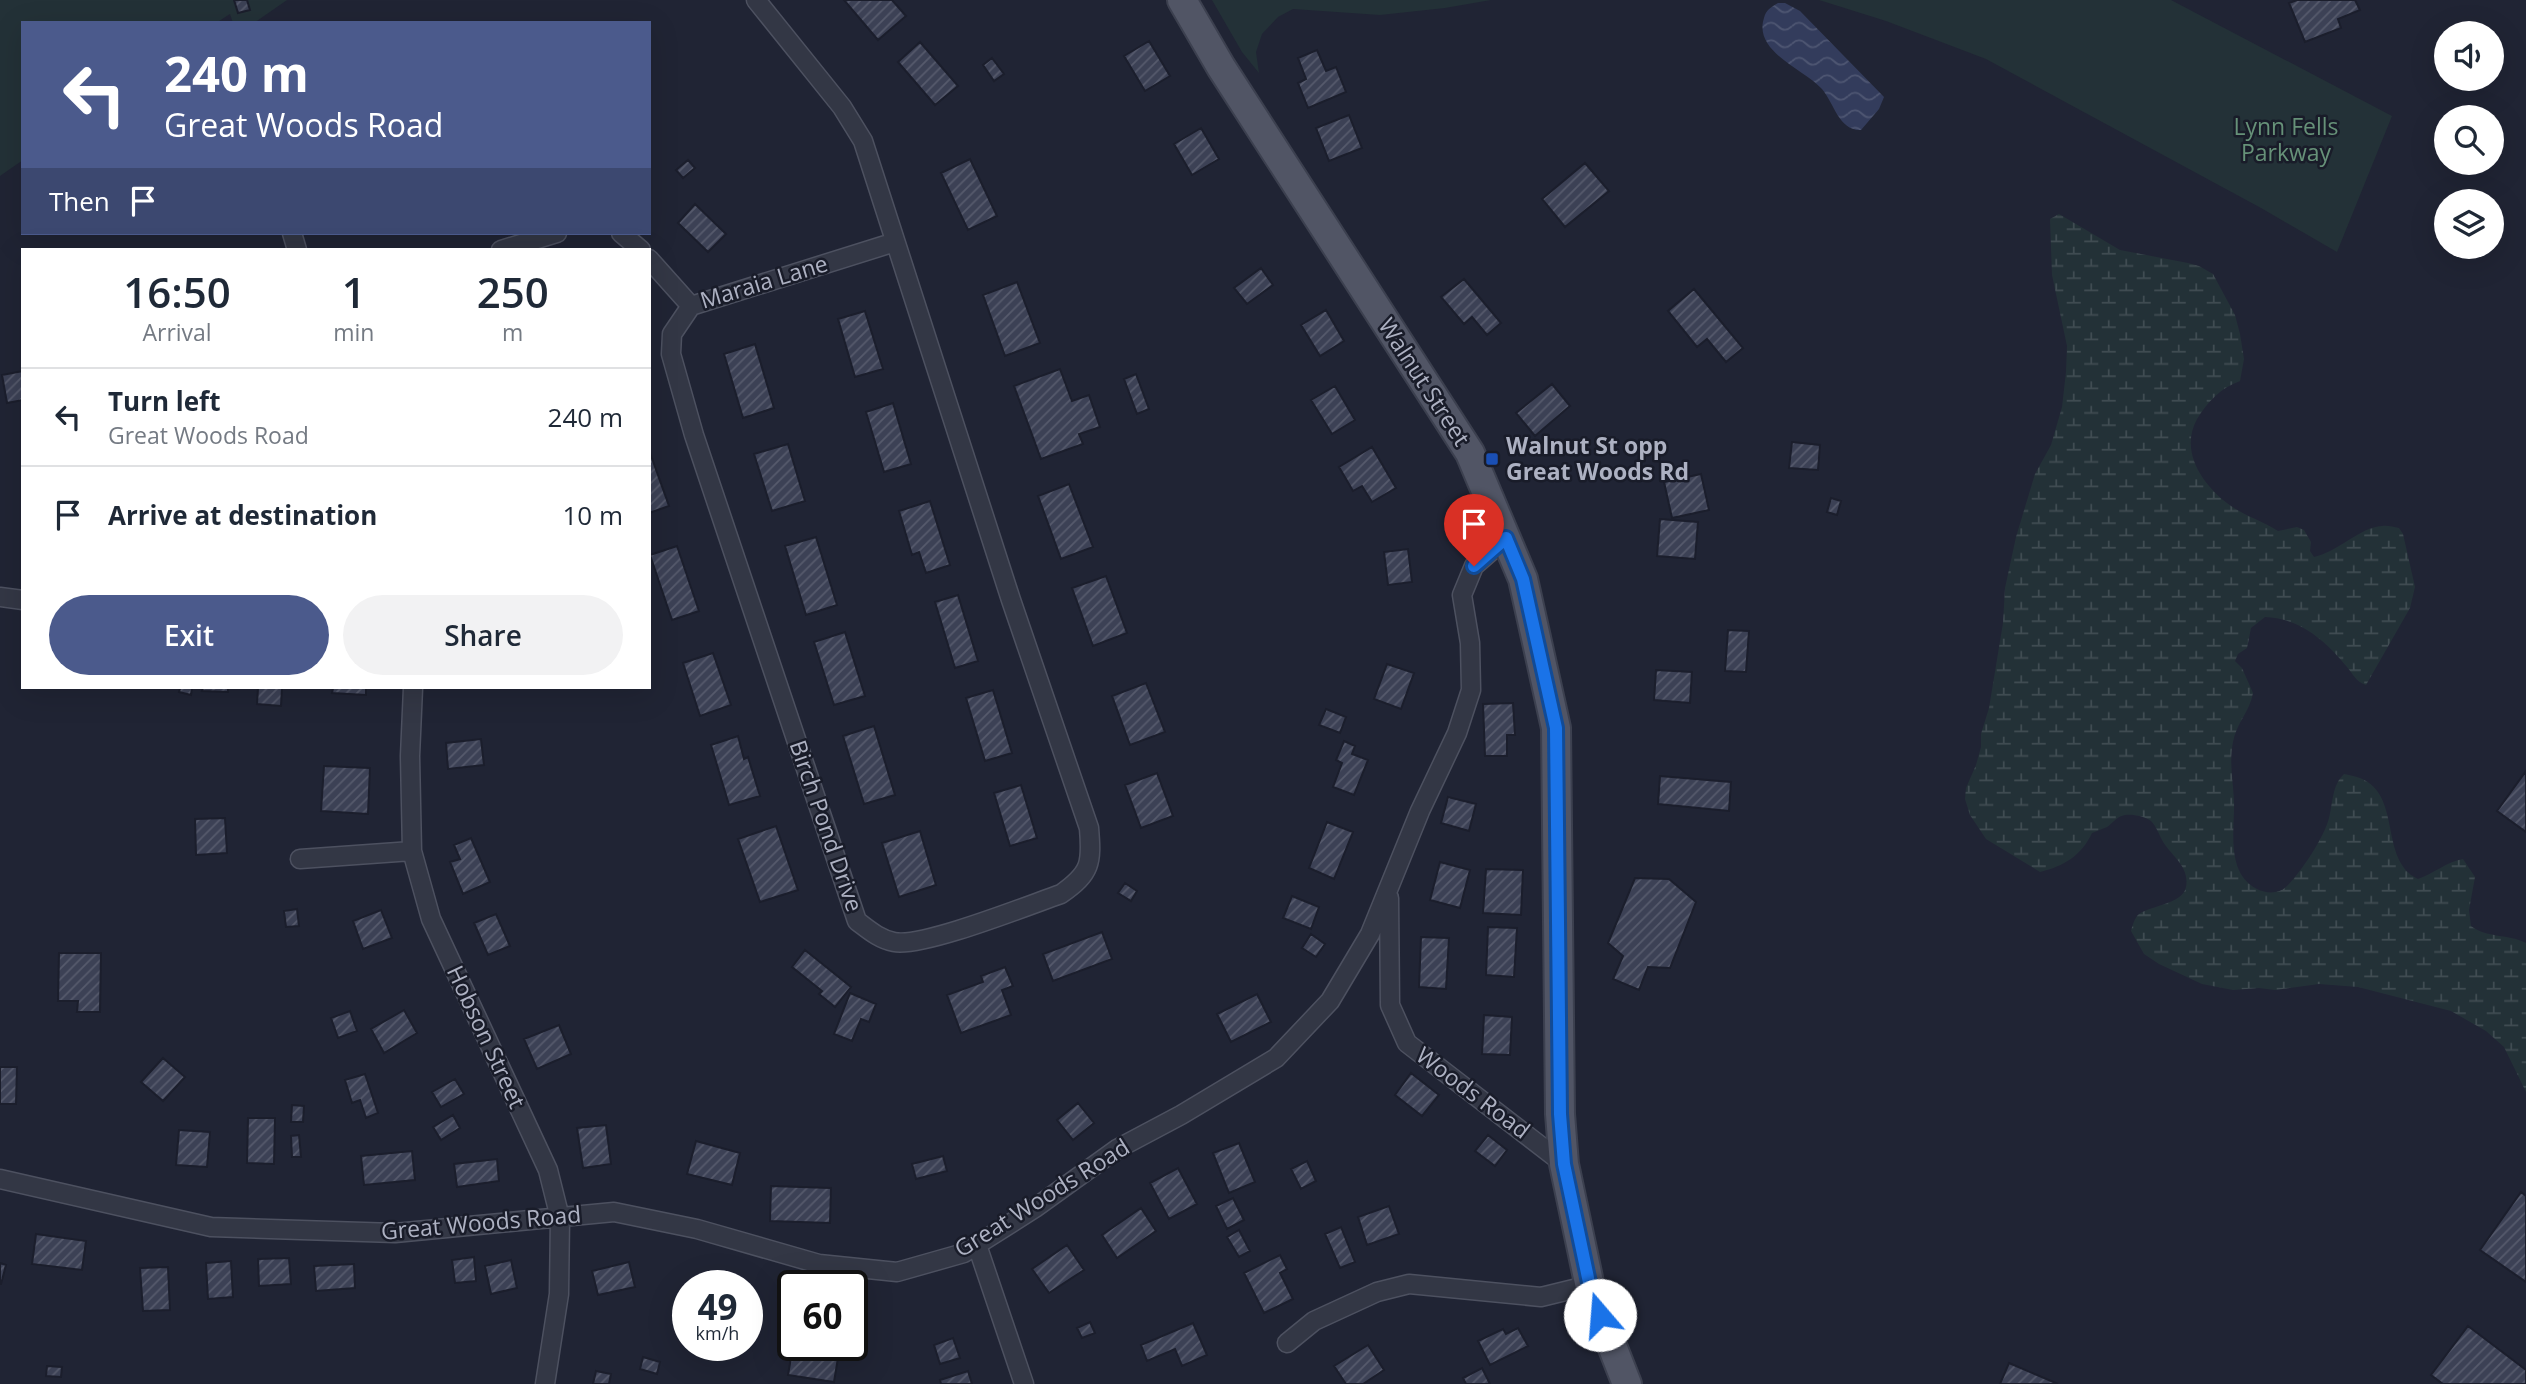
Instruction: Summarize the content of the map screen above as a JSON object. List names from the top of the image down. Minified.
{"streets":{"main road":["Walnut Street"],"street":["Maraia Lane","Birch Pond Drive","Hobson Street","Woods Road","Great Woods Road"]},"crossings":[["Maraia Lane","Birch Pond Drive"],["Walnut Street","Woods Road"],["Walnut Street","Great Woods Road"],["Hobson Street","Great Woods Road"],["Woods Road","Great Woods Road"]],"parks":["Lynn Fells Parkway"],"places":{"transit":["Walnut St opp Great Woods Rd"]},"page":{"turn":["240 m","Great Woods Road"],"then":"Then","eta":["16:50","Arrival","1","min","250","m"],"list":[{"name":"Turn left","note":"Great Woods Road","value":"240 m"},{"name":"Arrive at destination","value":"10 m"}],"buttons":["Exit","Share"],"speed":"49 km/h","limit":"60"}}
